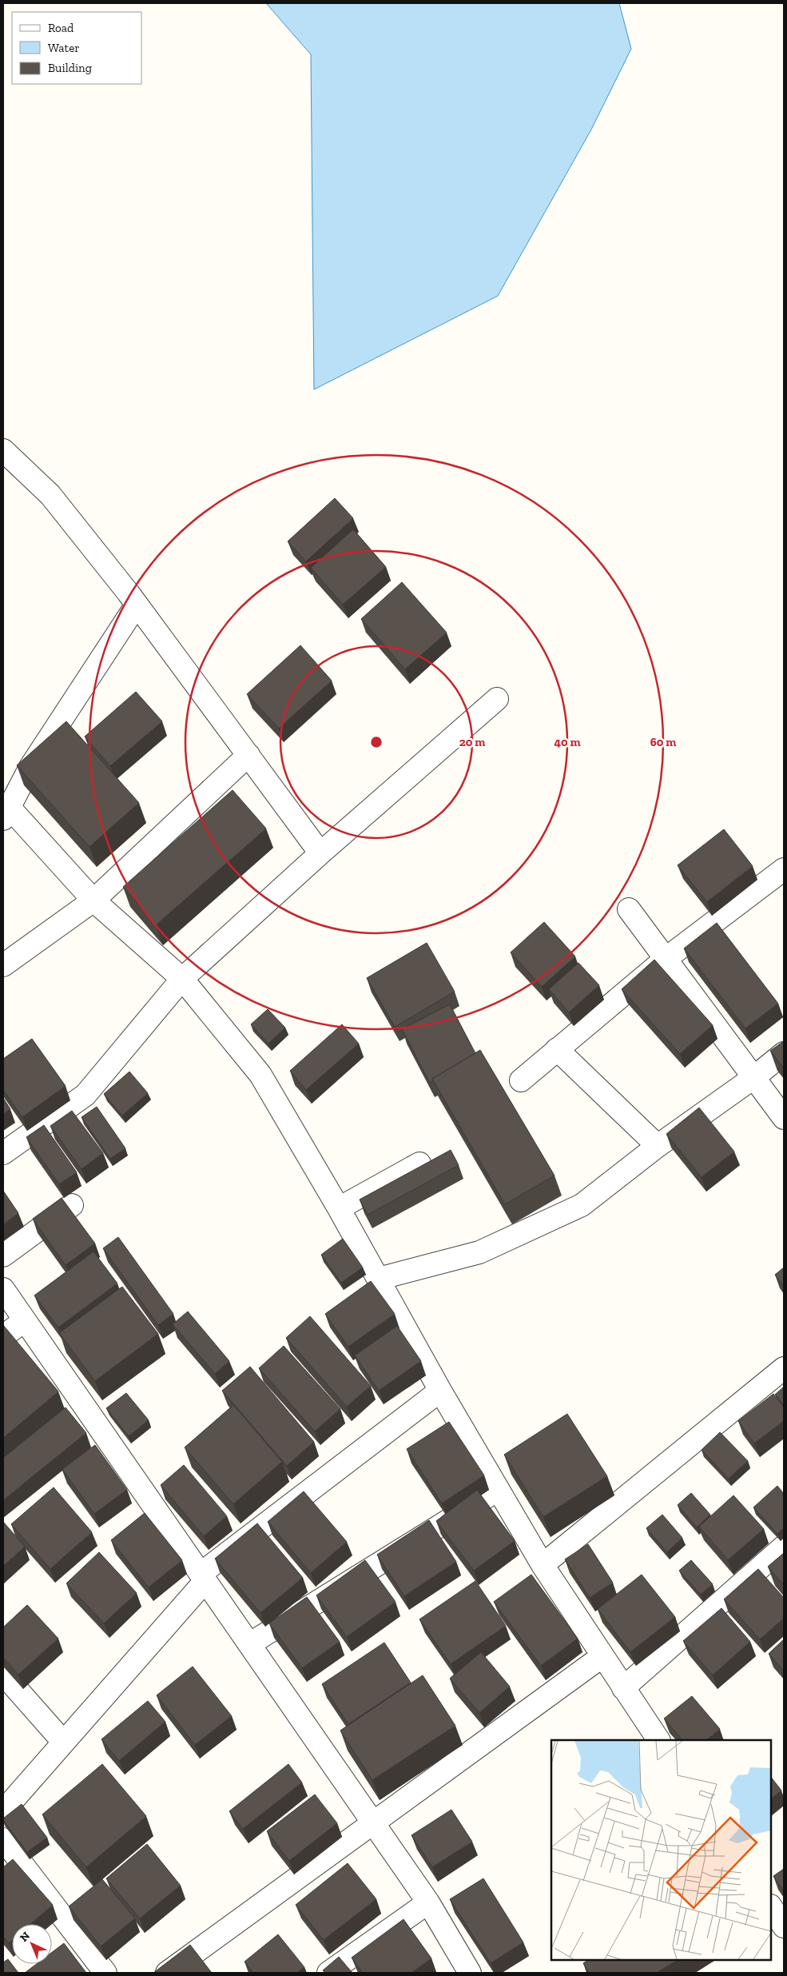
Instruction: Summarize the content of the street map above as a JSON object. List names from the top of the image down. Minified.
{"legend":["Road","Water","Building"],"north":"top left","rings":["20 m","40 m","60 m"]}
